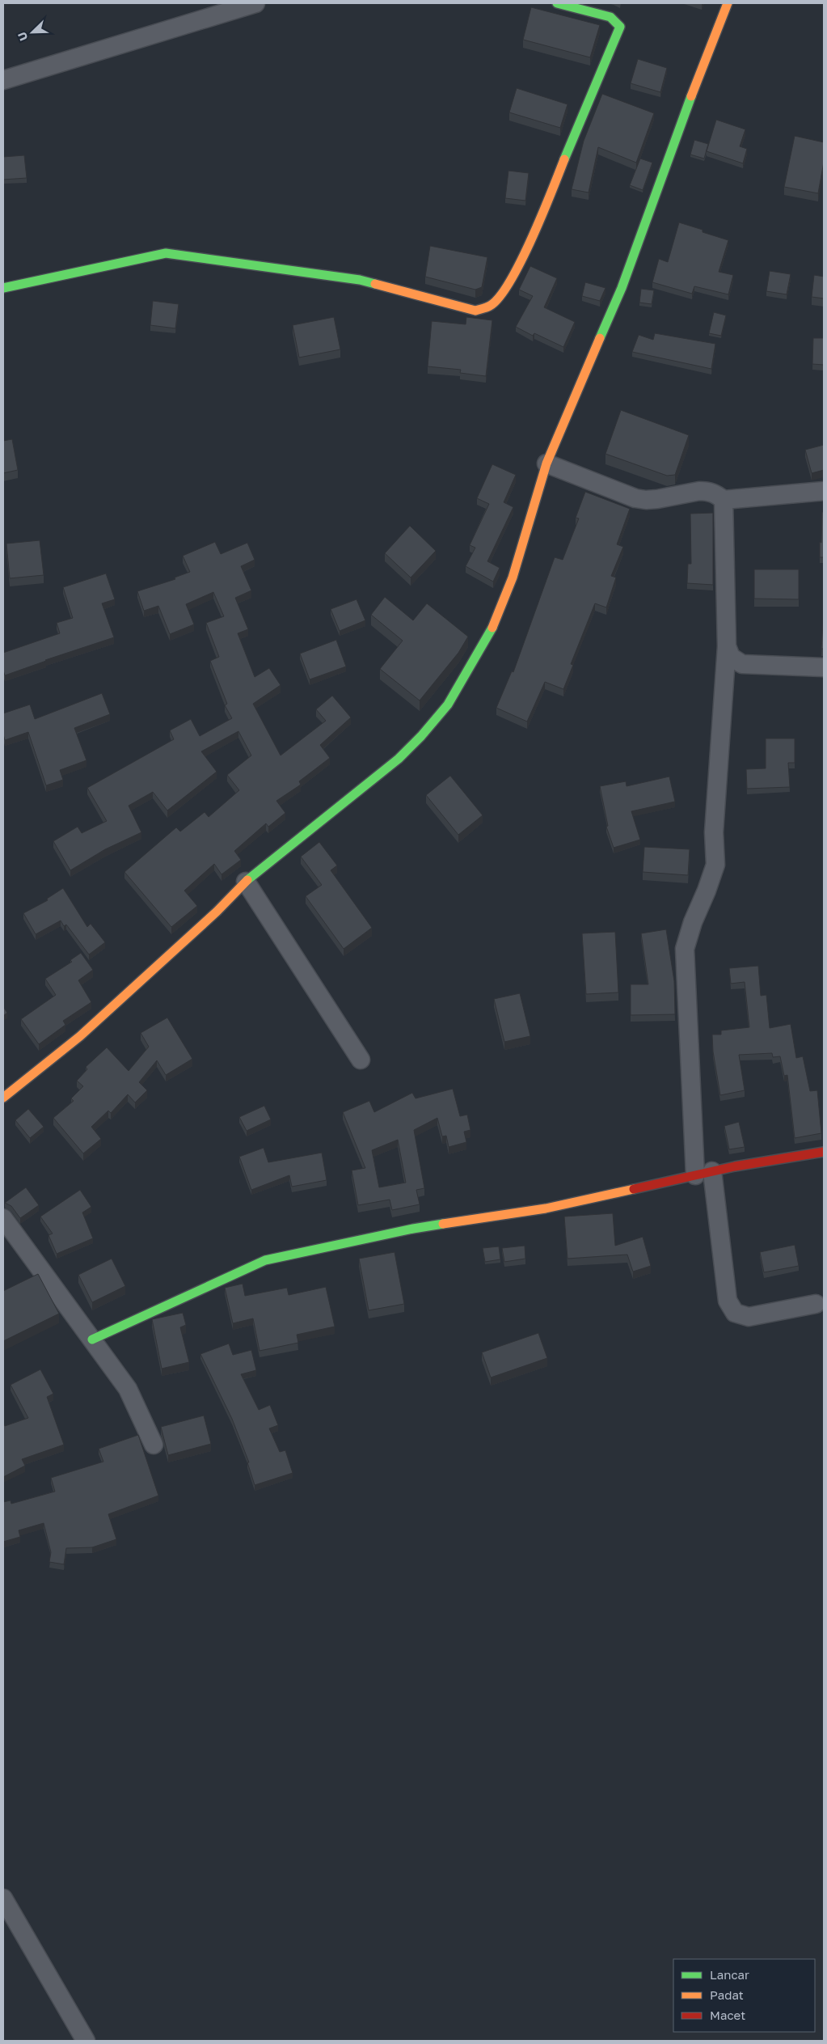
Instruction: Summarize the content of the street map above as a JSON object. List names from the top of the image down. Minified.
{"legend":["Lancar","Padat","Macet"],"north":"bottom left"}
